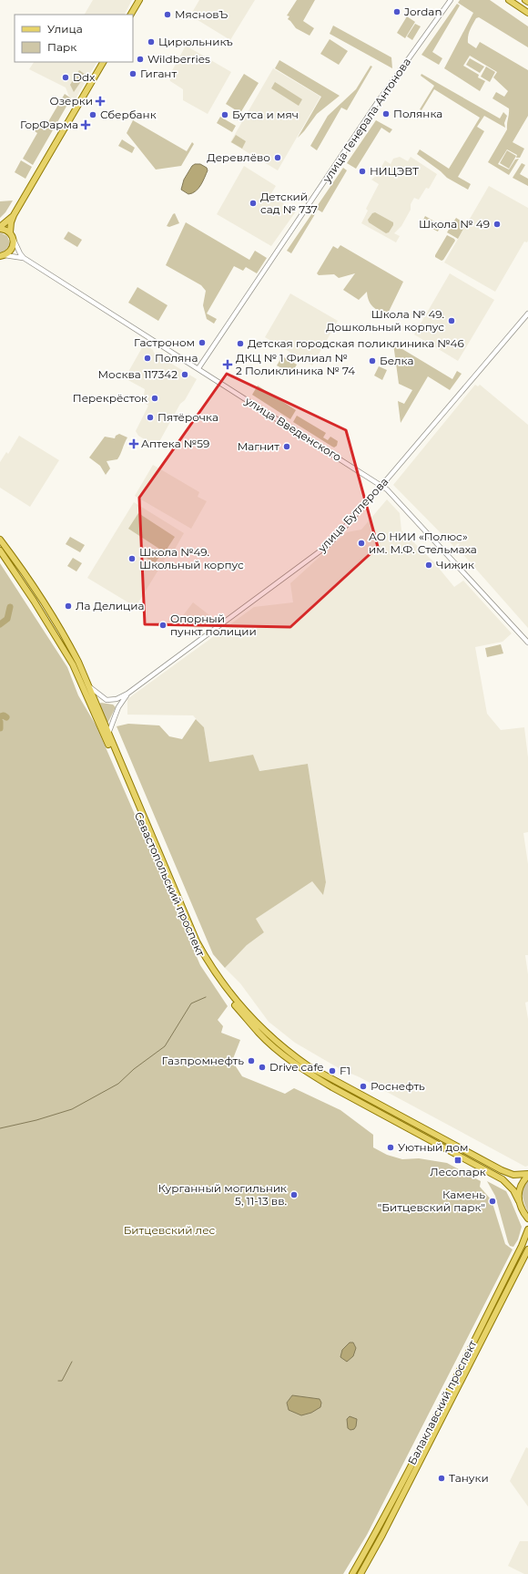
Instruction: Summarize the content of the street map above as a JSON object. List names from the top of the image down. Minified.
{"streets":{"main road":["Севастопольский проспект","Балаклавский проспект"],"street":["улица Генерала Антонова","улица Введенского","улица Бутлерова"]},"crossings":[["улица Генерала Антонова","улица Введенского"],["улица Введенского","улица Бутлерова"],["улица Бутлерова","Севастопольский проспект"]],"parks":["Битцевский лес"],"places":{"other":["Jordan","МясновЪ","Цирюльникъ","Wildberries","Гигант","Ddx","Полянка","Сбербанк","Бутса и мяч","Деревлёво","НИЦЭВТ","Детский сад № 737","Школа № 49","Школа № 49. Дошкольный корпус","Гастроном","Детская городская поликлиника №46","Поляна","Белка","Москва 117342","Перекрёсток","Пятёрочка","Магнит","АО НИИ «Полюс» им. М.Ф. Стельмаха","Школа №49. Школьный корпус","Чижик","Ла Делициа","Опорный пункт полиции","Газпромнефть","Drive cafe","F1","Роснефть","Уютный дом","Курганный могильник 5, 11-13 вв.","Камень \"Битцевский парк\"","Тануки"],"health":["Озерки","ГорФарма","ДКЦ № 1 Филиал № 2 Поликлиника № 74","Аптека №59"],"transit":["Лесопарк"]},"legend":["Улица","Парк"]}
